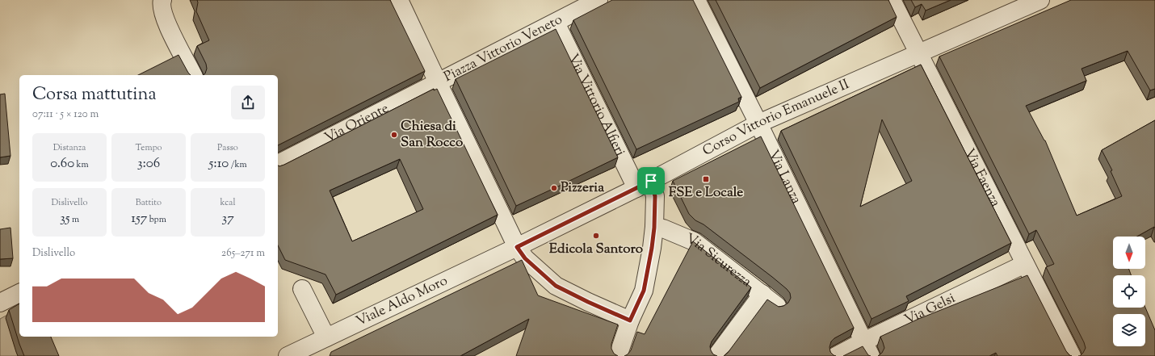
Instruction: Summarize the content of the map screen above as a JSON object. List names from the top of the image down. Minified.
{"streets":{"street":["Piazza Vittorio Veneto","Via Vittorio Alfieri","Corso Vittorio Emanuele II","Via Oriente","Via Lanza","Via Faenza","Via Sicurezza","Viale Aldo Moro","Via Gelsi"]},"crossings":[["Piazza Vittorio Veneto","Via Vittorio Alfieri"],["Piazza Vittorio Veneto","Via Oriente"],["Via Vittorio Alfieri","Corso Vittorio Emanuele II"],["Via Vittorio Alfieri","Via Sicurezza"],["Corso Vittorio Emanuele II","Via Lanza"],["Corso Vittorio Emanuele II","Via Faenza"],["Corso Vittorio Emanuele II","Viale Aldo Moro"],["Via Lanza","Via Gelsi"],["Via Faenza","Via Gelsi"]],"places":{"other":["Chiesa di San Rocco","Pizzeria","Edicola Santoro"],"transit":["FSE e Locale"]},"north":"bottom","page":{"heading":["Corsa mattutina","07:11 · 5 × 120 m"],"stats":[["Distanza","0.60 km"],["Tempo","3:06"],["Passo","5:10 /km"],["Dislivello","35 m"],["Battito","157 bpm"],["kcal","37"]],"chart":["Dislivello","265–271 m"]}}
